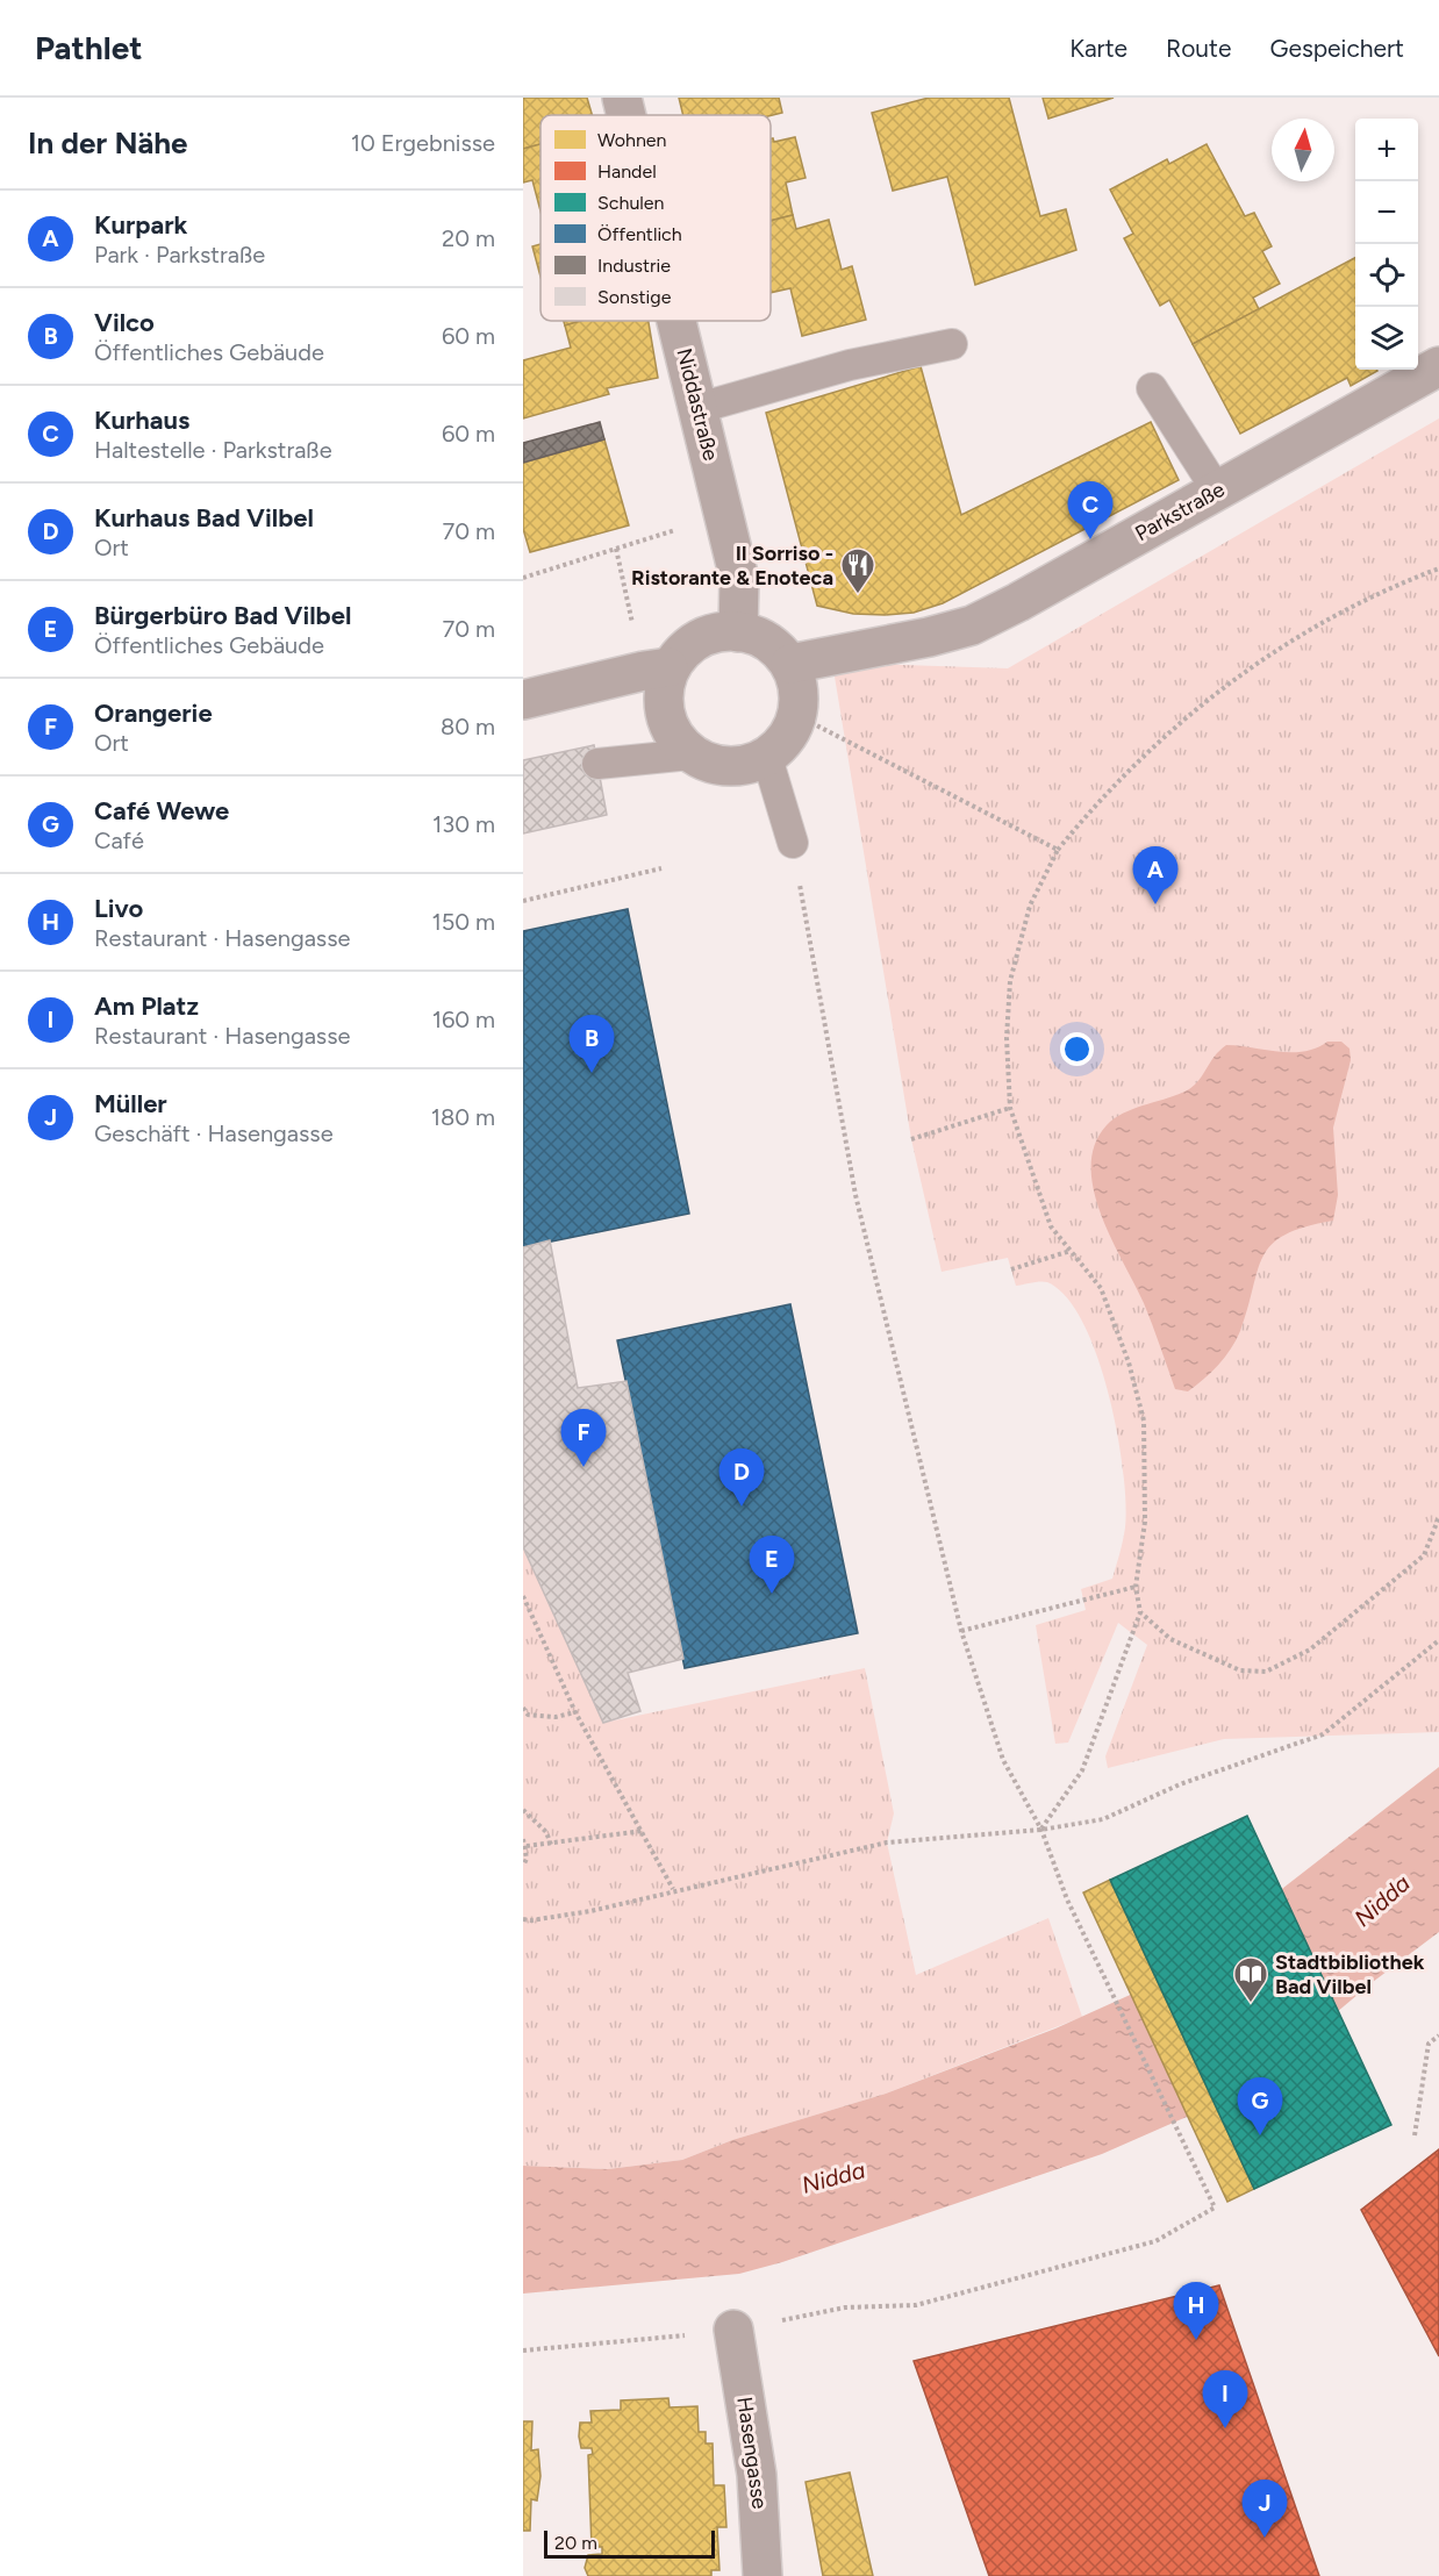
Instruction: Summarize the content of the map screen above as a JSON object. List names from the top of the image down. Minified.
{"streets":{"street":["Niddastraße","Parkstraße","Hasengasse"]},"crossings":[["Niddastraße","Parkstraße"]],"water":["Nidda"],"places":{"restaurant":["Il Sorriso - Ristorante & Enoteca"],"library":["Stadtbibliothek Bad Vilbel"]},"legend":["Wohnen","Handel","Schulen","Öffentlich","Industrie","Sonstige"],"scale_bar":"20 m","north":"top","page":{"header":"Pathlet","nav":["Karte","Route","Gespeichert"],"heading":["In der Nähe","10 Ergebnisse"],"map_buttons":["+","−"],"list":[{"mark":"A","name":"Kurpark","note":"Park · Parkstraße","value":"20 m"},{"mark":"B","name":"Vilco","note":"Öffentliches Gebäude","value":"60 m"},{"mark":"C","name":"Kurhaus","note":"Haltestelle · Parkstraße","value":"60 m"},{"mark":"D","name":"Kurhaus Bad Vilbel","note":"Ort","value":"70 m"},{"mark":"E","name":"Bürgerbüro Bad Vilbel","note":"Öffentliches Gebäude","value":"70 m"},{"mark":"F","name":"Orangerie","note":"Ort","value":"80 m"},{"mark":"G","name":"Café Wewe","note":"Café","value":"130 m"},{"mark":"H","name":"Livo","note":"Restaurant · Hasengasse","value":"150 m"},{"mark":"I","name":"Am Platz","note":"Restaurant · Hasengasse","value":"160 m"},{"mark":"J","name":"Müller","note":"Geschäft · Hasengasse","value":"180 m"}],"pins":["C","A","B","F","D","E","G","H","I","J"],"scale":"20 m"}}
